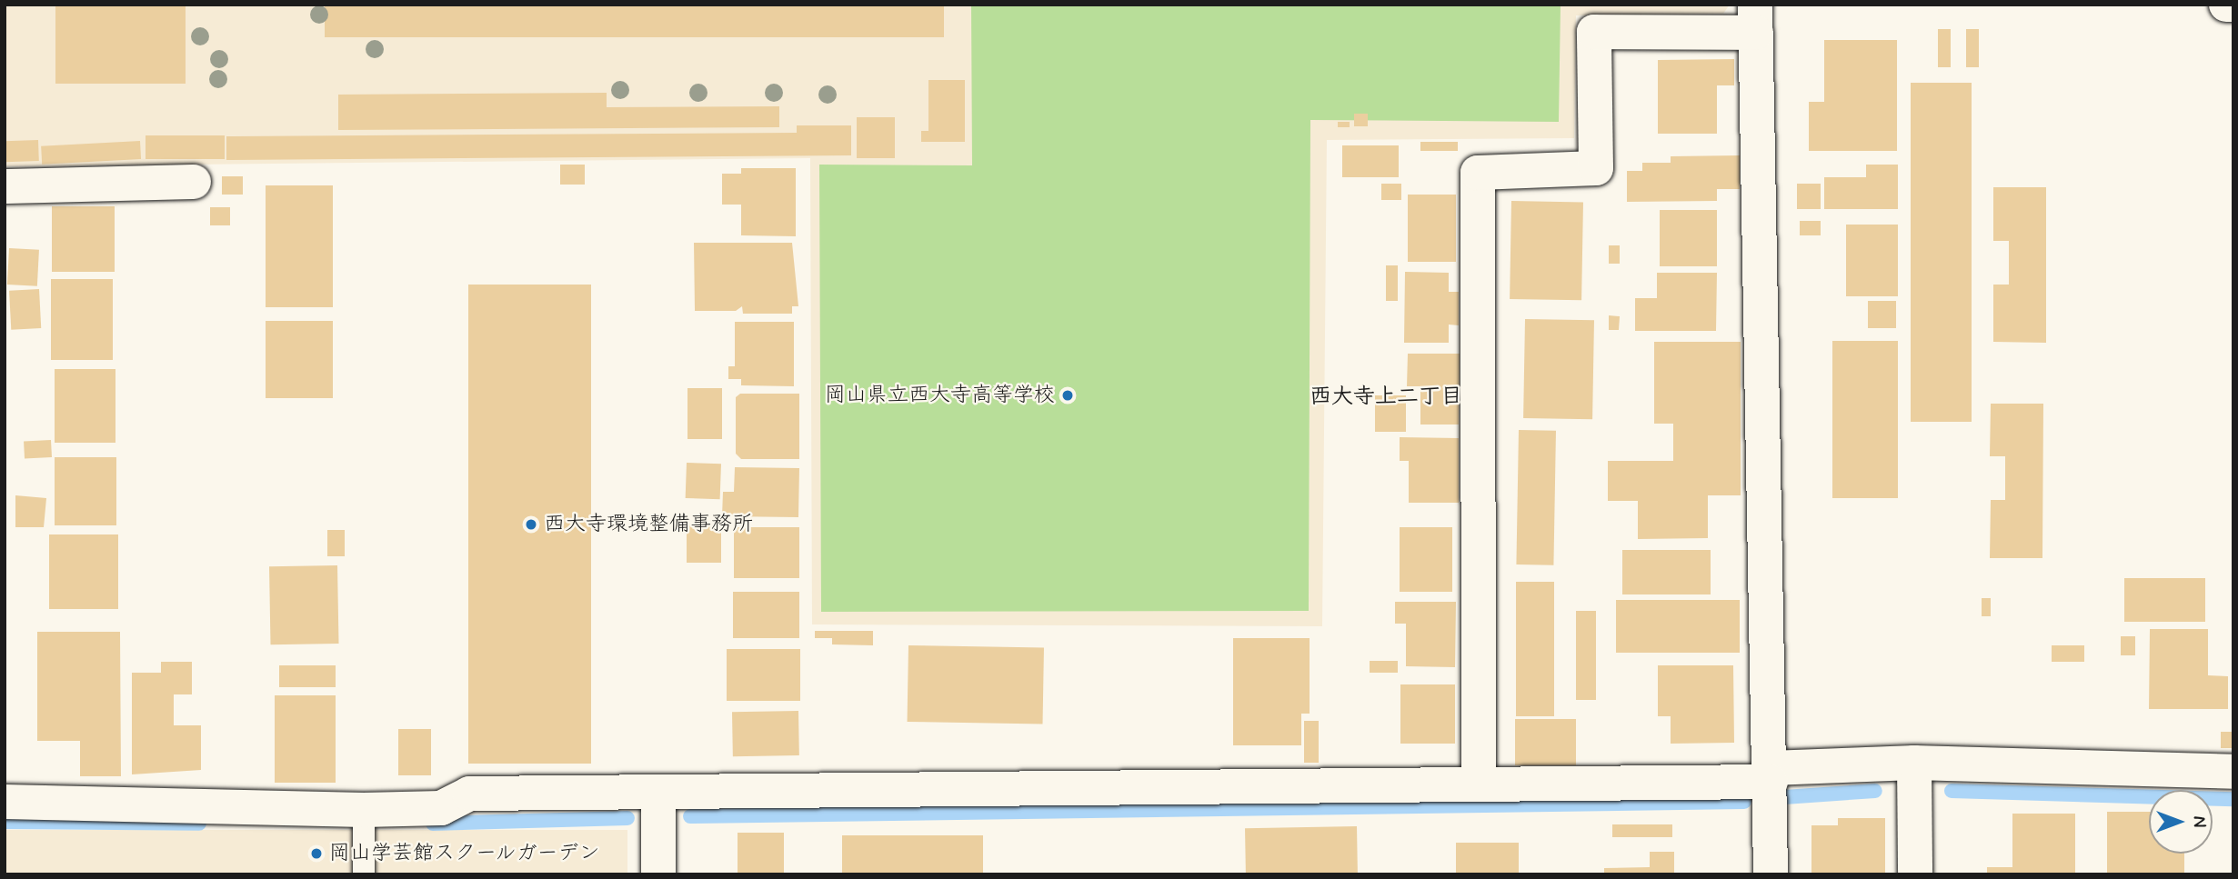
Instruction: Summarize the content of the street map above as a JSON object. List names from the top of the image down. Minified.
{"districts":["西大寺上二丁目"],"places":["岡山県立西大寺高等学校","西大寺環境整備事務所","岡山学芸館スクールガーデン"],"north":"right"}
